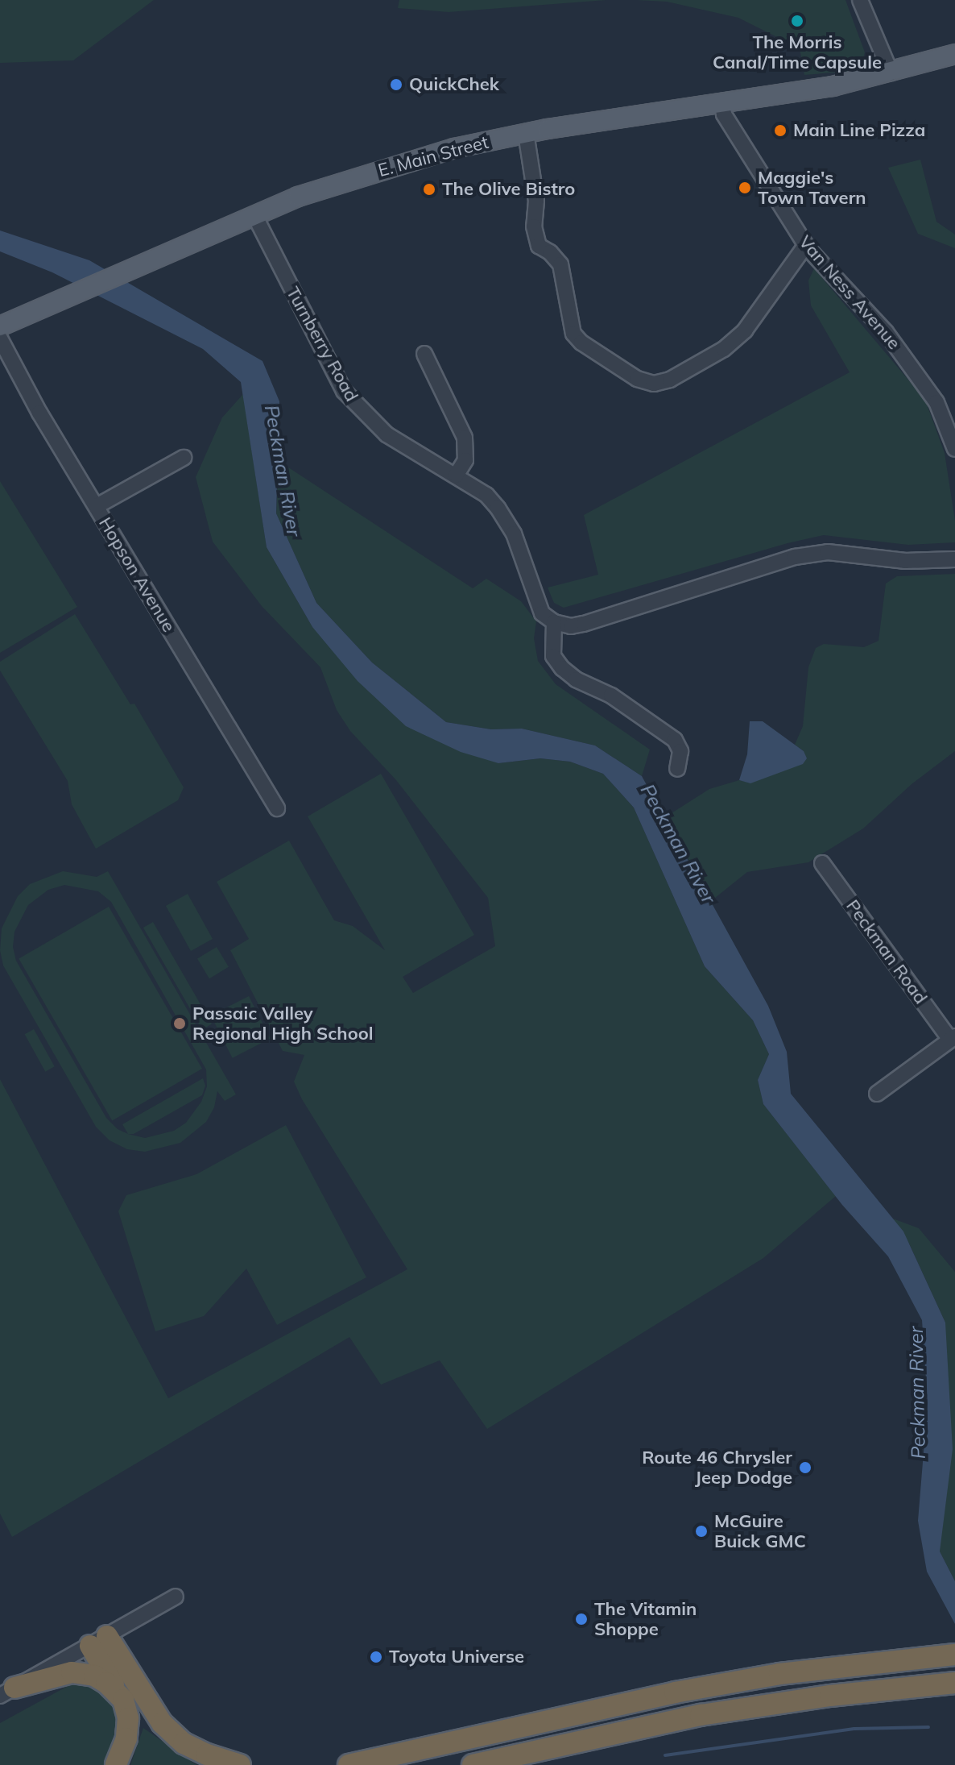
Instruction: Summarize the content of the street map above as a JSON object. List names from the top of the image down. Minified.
{"streets":{"main road":["E. Main Street"],"street":["Van Ness Avenue","Turnberry Road","Hopson Avenue","Peckman Road"]},"crossings":[["E. Main Street","Van Ness Avenue"],["E. Main Street","Turnberry Road"]],"water":["Peckman River"],"places":["The Morris Canal/Time Capsule","QuickChek","Main Line Pizza","Maggie's Town Tavern","The Olive Bistro","Passaic Valley Regional High School","Route 46 Chrysler Jeep Dodge","McGuire Buick GMC","The Vitamin Shoppe","Toyota Universe"]}
